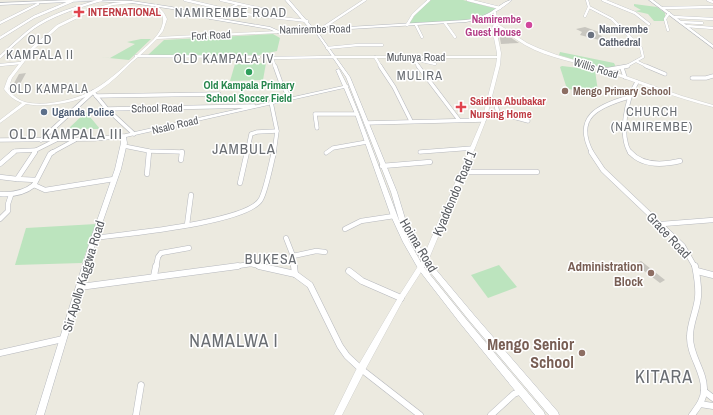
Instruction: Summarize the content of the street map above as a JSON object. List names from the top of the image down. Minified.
{"streets":{"main road":["Namirembe Road","Nsalo Road","Hoima Road","Sir Apollo Kaggwa Road"],"street":["Fort Road","Mufunya Road","Willis Road","School Road","Kyaddondo Road 1","Grace Road"]},"crossings":[["Namirembe Road","Fort Road"],["Namirembe Road","Hoima Road"],["Mufunya Road","Kyaddondo Road 1"],["Mufunya Road","Hoima Road"],["Willis Road","Kyaddondo Road 1"],["School Road","Nsalo Road"],["Nsalo Road","Hoima Road"],["Nsalo Road","Sir Apollo Kaggwa Road"],["Kyaddondo Road 1","Hoima Road"]],"districts":["NAMIREMBE ROAD","OLD KAMPALA II","OLD KAMPALA IV","MULIRA","OLD KAMPALA","CHURCH (NAMIREMBE)","OLD KAMPALA III","JAMBULA","BUKESA","NAMALWA I","KITARA"],"places":{"health":["INTERNATIONAL","Saidina Abubakar Nursing Home"],"other":["Namirembe Guest House","Namirembe Cathedral","Old Kampala Primary School Soccer Field","Mengo Primary School","Uganda Police","Administration Block","Mengo Senior School"]}}
